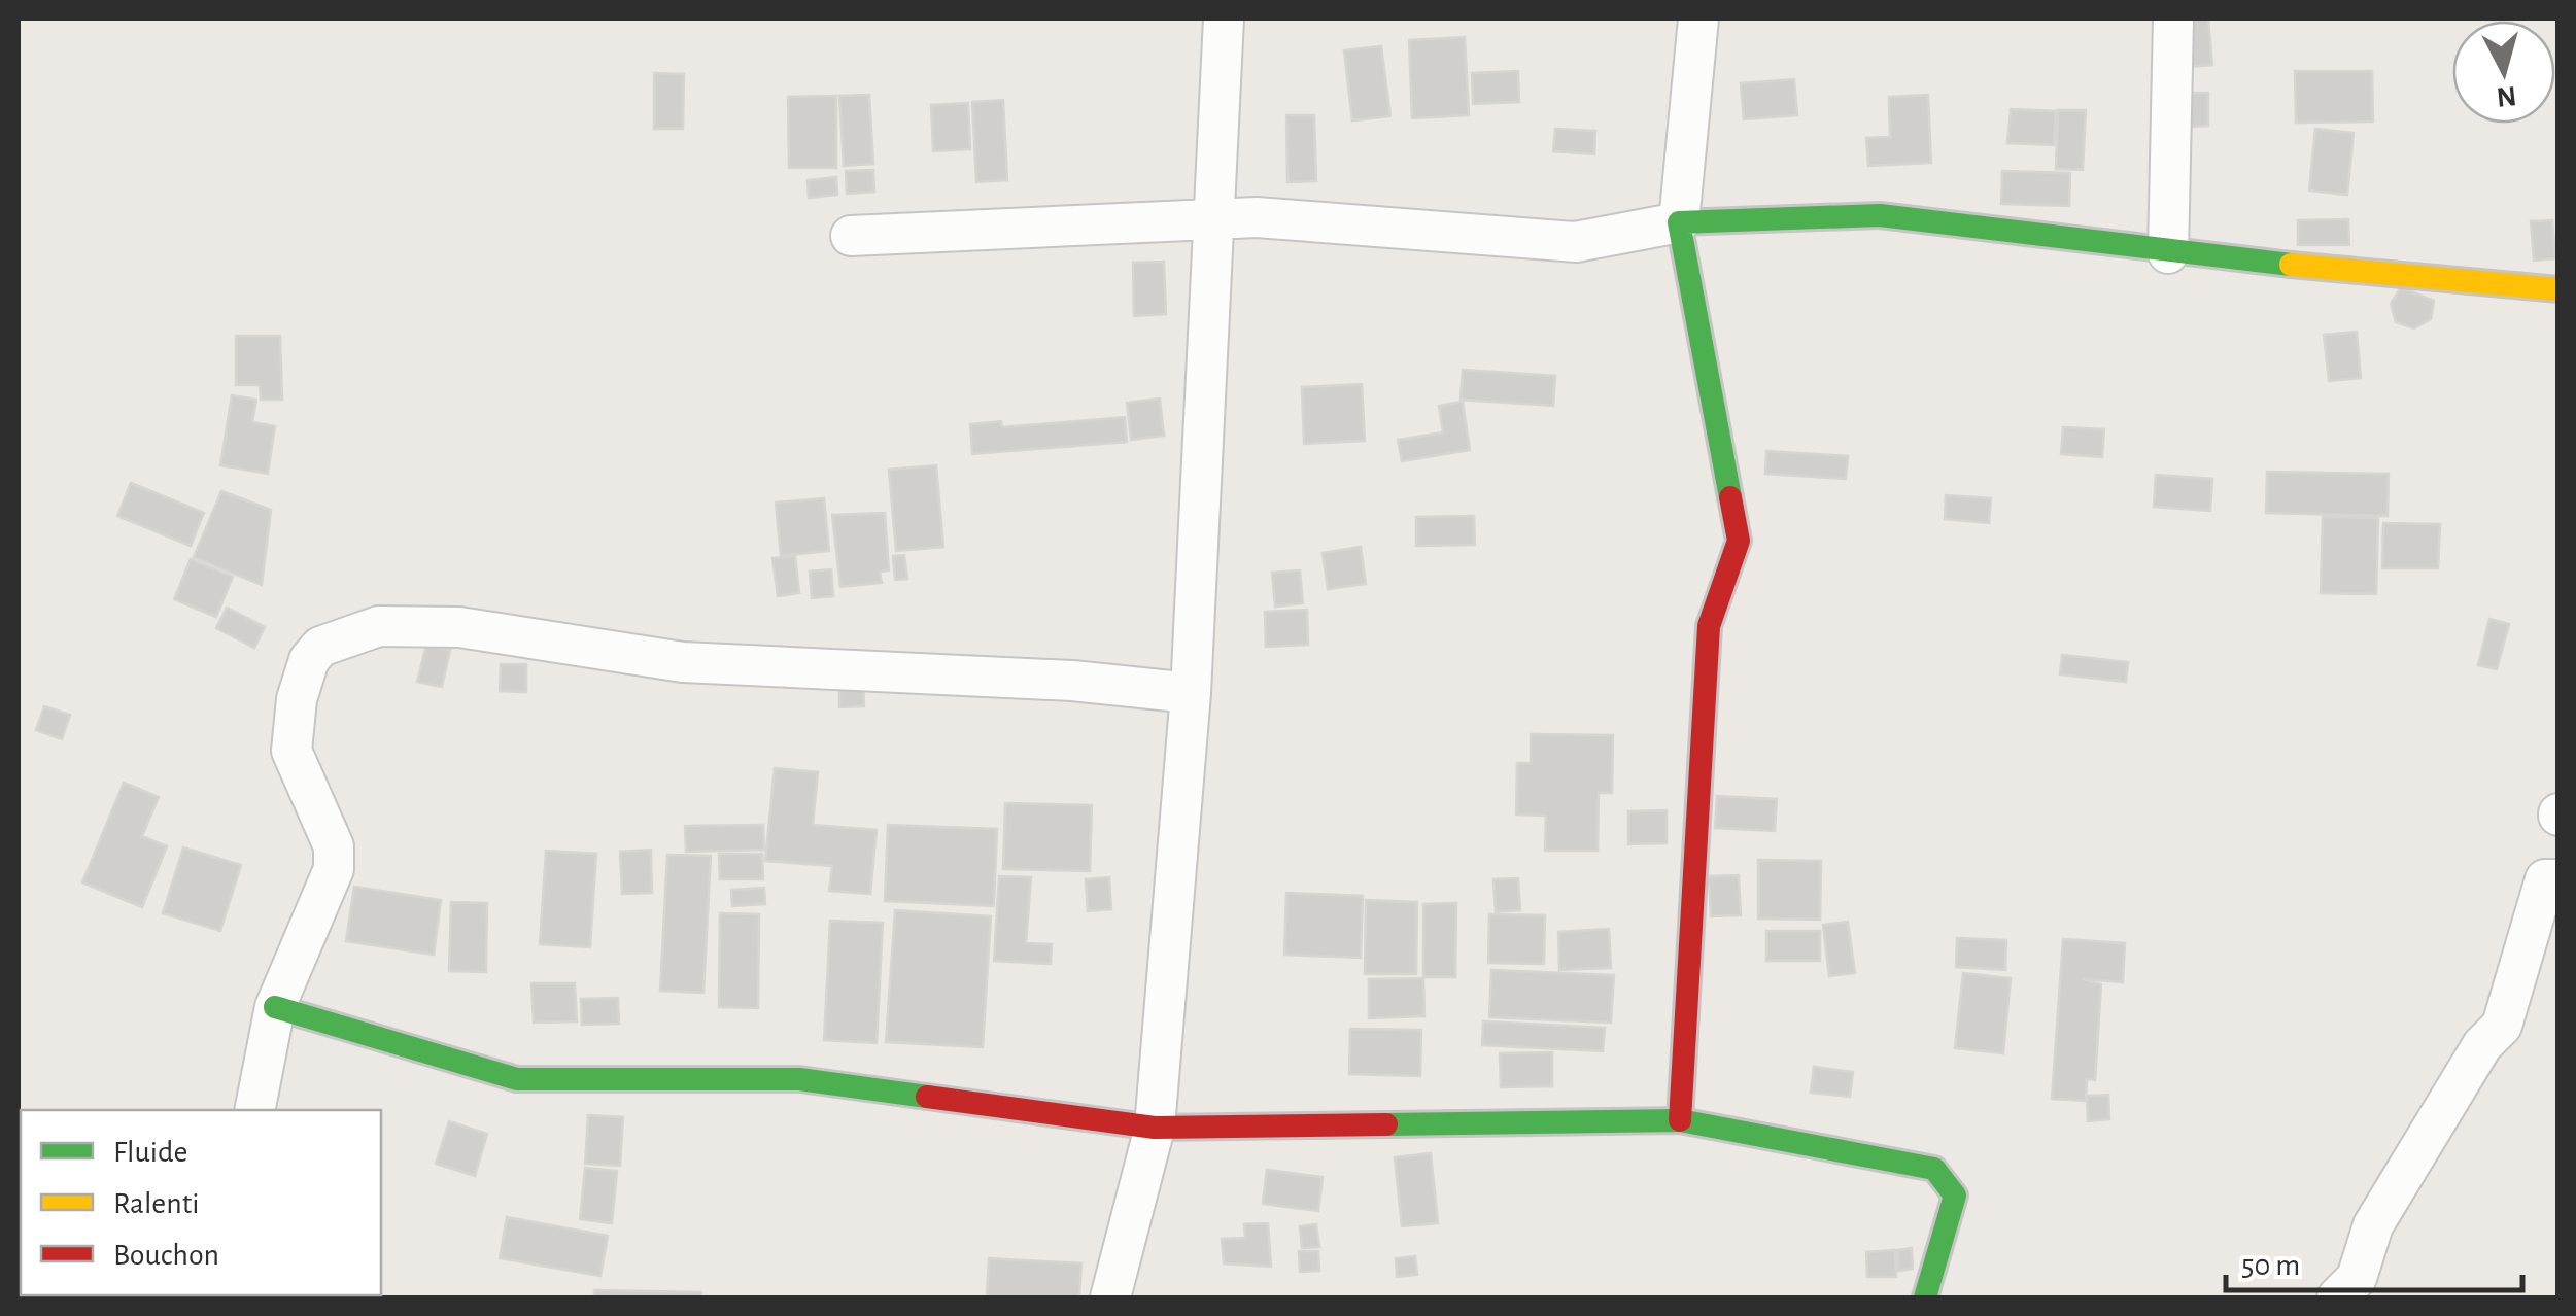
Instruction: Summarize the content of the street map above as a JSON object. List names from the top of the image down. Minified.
{"legend":["Fluide","Ralenti","Bouchon"],"scale_bar":"50 m","north":"bottom"}
